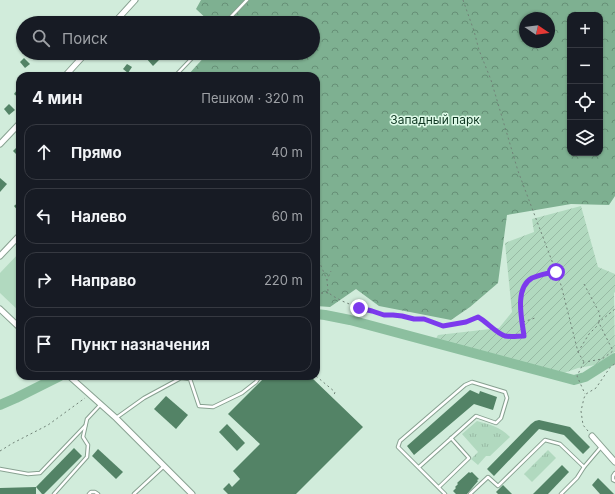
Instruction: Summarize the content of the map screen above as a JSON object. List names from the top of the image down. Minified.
{"parks":["Западный парк"],"north":"right","page":{"map_buttons":["+","−"],"search":"Поиск","heading":["4 мин","Пешком · 320 m"],"list":[["Прямо","40 m"],["Налево","60 m"],["Направо","220 m"],"Пункт назначения"]}}
